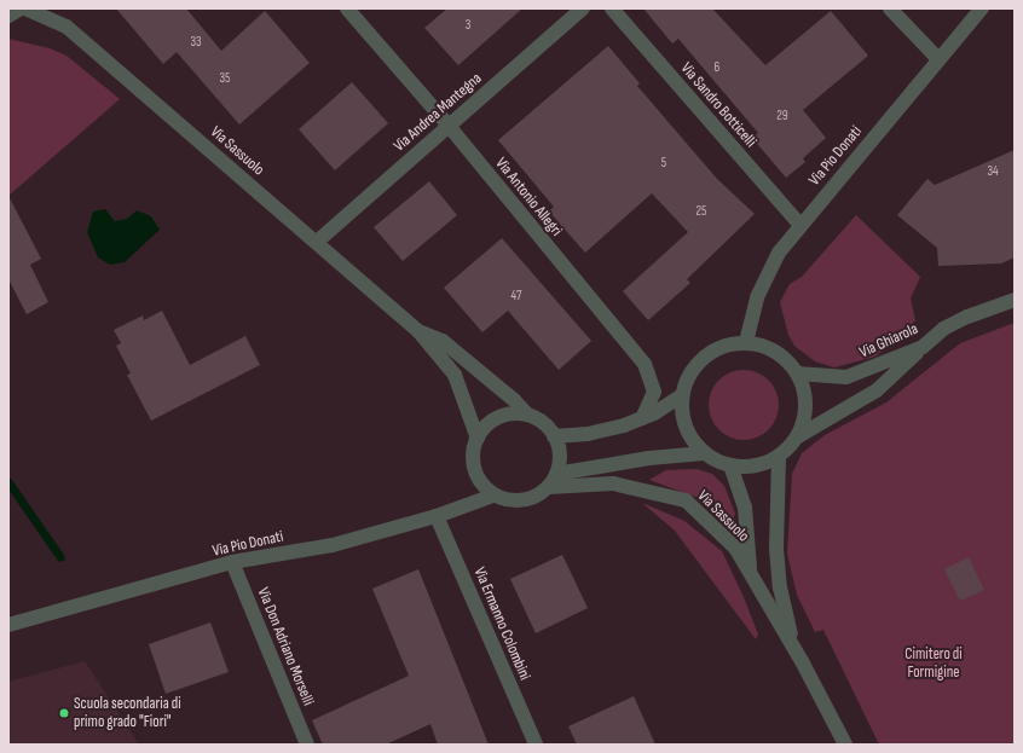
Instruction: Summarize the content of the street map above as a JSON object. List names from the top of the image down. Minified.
{"streets":{"street":["Via Sandro Botticelli","Via Andrea Mantegna","Via Sassuolo","Via Pio Donati","Via Antonio Allegri","Via Ghiarola","Via Ermanno Colombini","Via Don Adriano Morselli"]},"crossings":[["Via Sandro Botticelli","Via Pio Donati"],["Via Andrea Mantegna","Via Sassuolo"],["Via Andrea Mantegna","Via Antonio Allegri"],["Via Sassuolo","Via Pio Donati"],["Via Sassuolo","Via Ghiarola"],["Via Pio Donati","Via Ghiarola"],["Via Pio Donati","Via Ermanno Colombini"],["Via Pio Donati","Via Don Adriano Morselli"]],"parks":["Cimitero di Formigine"],"places":["Scuola secondaria di primo grado \"Fiori\""],"house_numbers":["3","33","6","35","29","5","34","25","47"]}
